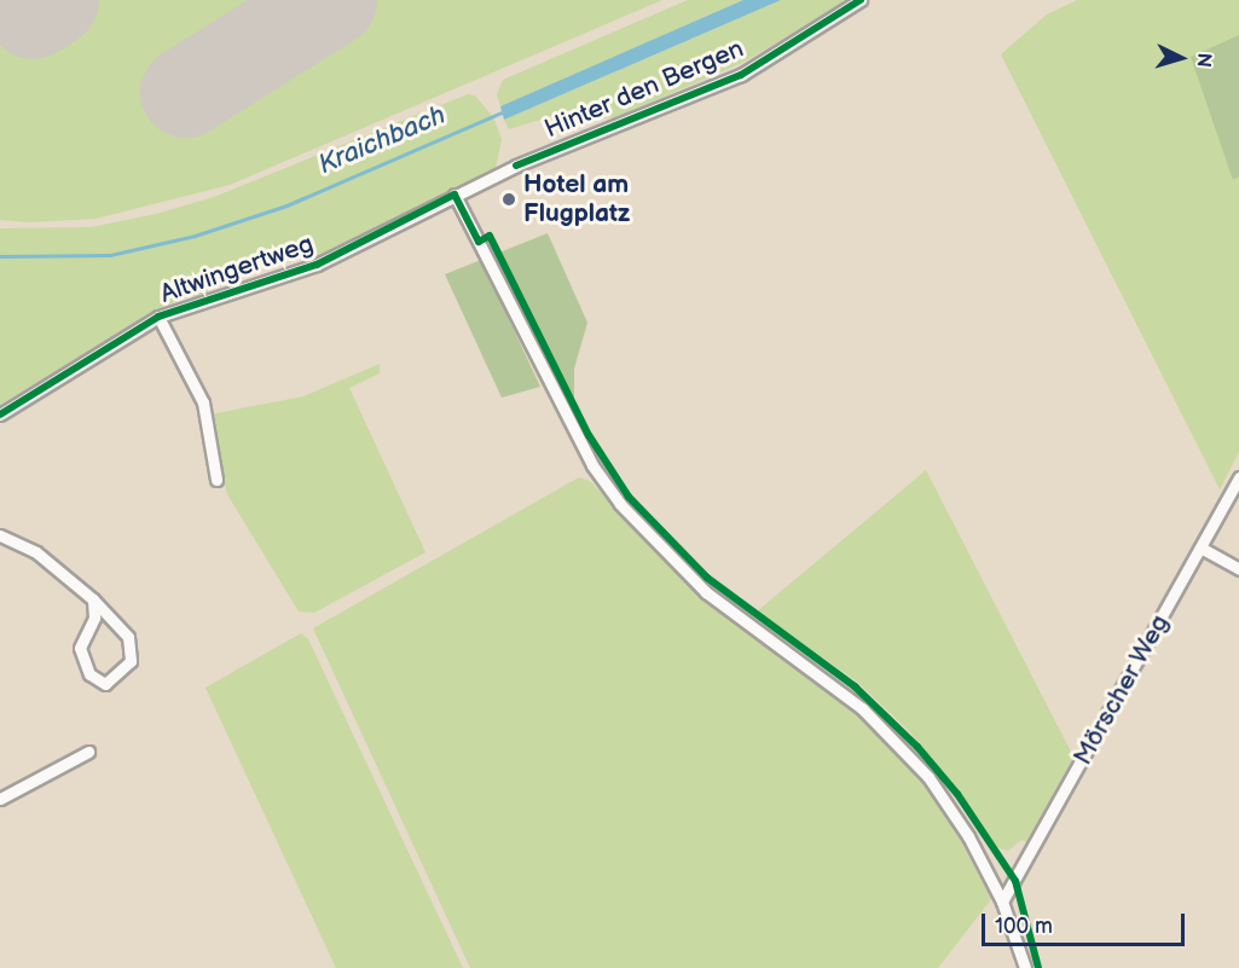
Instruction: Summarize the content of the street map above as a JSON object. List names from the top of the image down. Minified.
{"streets":{"street":["Hinter den Bergen","Altwingertweg","Mörscher Weg"]},"crossings":[["Hinter den Bergen","Altwingertweg"]],"water":["Kraichbach"],"places":["Hotel am Flugplatz"],"scale_bar":"100 m","north":"right"}
